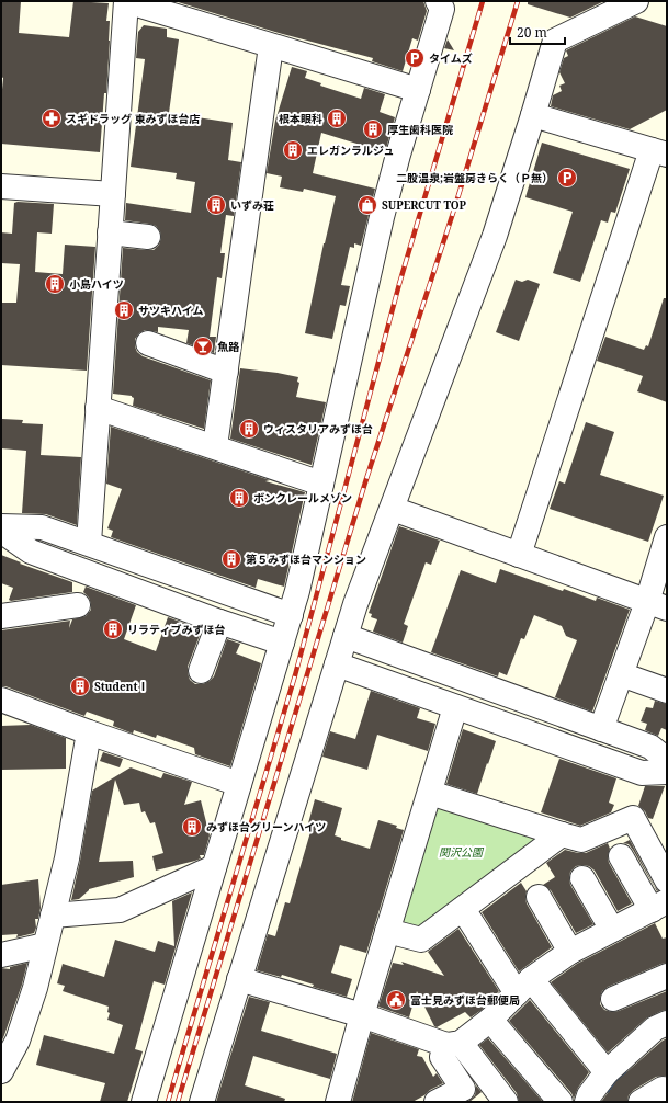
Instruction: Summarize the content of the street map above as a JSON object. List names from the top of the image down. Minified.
{"parks":["関沢公園"],"places":{"parking":["タイムズ","二股温泉;岩盤房きらく（Ｐ無）"],"pharmacy":["スギドラッグ 東みずほ台店"],"building":["根本眼科","厚生歯科医院","エレガンラルジュ","いずみ荘","小島ハイツ","サツキハイム","ウィスタリアみずほ台","ボンクレールメゾン","第５みずほ台マンション","リラティブみずほ台","StudentⅠ","みずほ台グリーンハイツ"],"shop":["SUPERCUT TOP"],"bar":["魚路"],"public building":["富士見みずほ台郵便局"]},"scale_bar":"20 m"}
